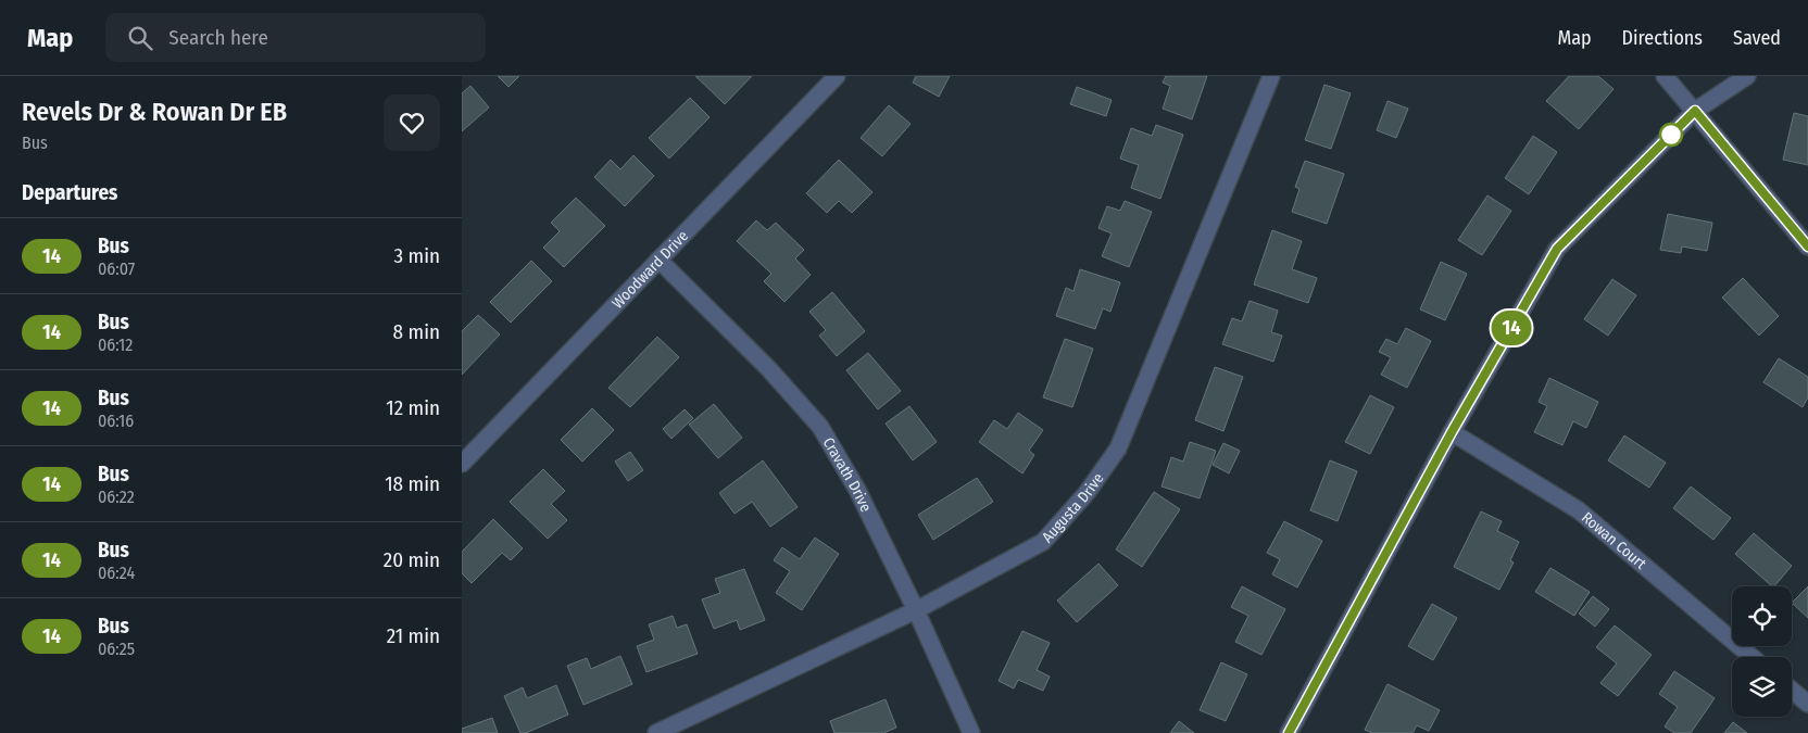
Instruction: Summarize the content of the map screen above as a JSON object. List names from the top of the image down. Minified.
{"streets":{"street":["Woodward Drive","Cravath Drive","Augusta Drive","Rowan Court"]},"crossings":[["Woodward Drive","Cravath Drive"],["Cravath Drive","Augusta Drive"]],"lines":["bus line 14"],"page":{"header":"Map","search":"Search here","nav":["Map","Directions","Saved"],"heading":[["Revels Dr & Rowan Dr EB","Bus"],"Departures"],"on_map":"14","list":[{"mark":"14","name":"Bus","note":"06:07","value":"3 min"},{"mark":"14","name":"Bus","note":"06:12","value":"8 min"},{"mark":"14","name":"Bus","note":"06:16","value":"12 min"},{"mark":"14","name":"Bus","note":"06:22","value":"18 min"},{"mark":"14","name":"Bus","note":"06:24","value":"20 min"},{"mark":"14","name":"Bus","note":"06:25","value":"21 min"}]}}
